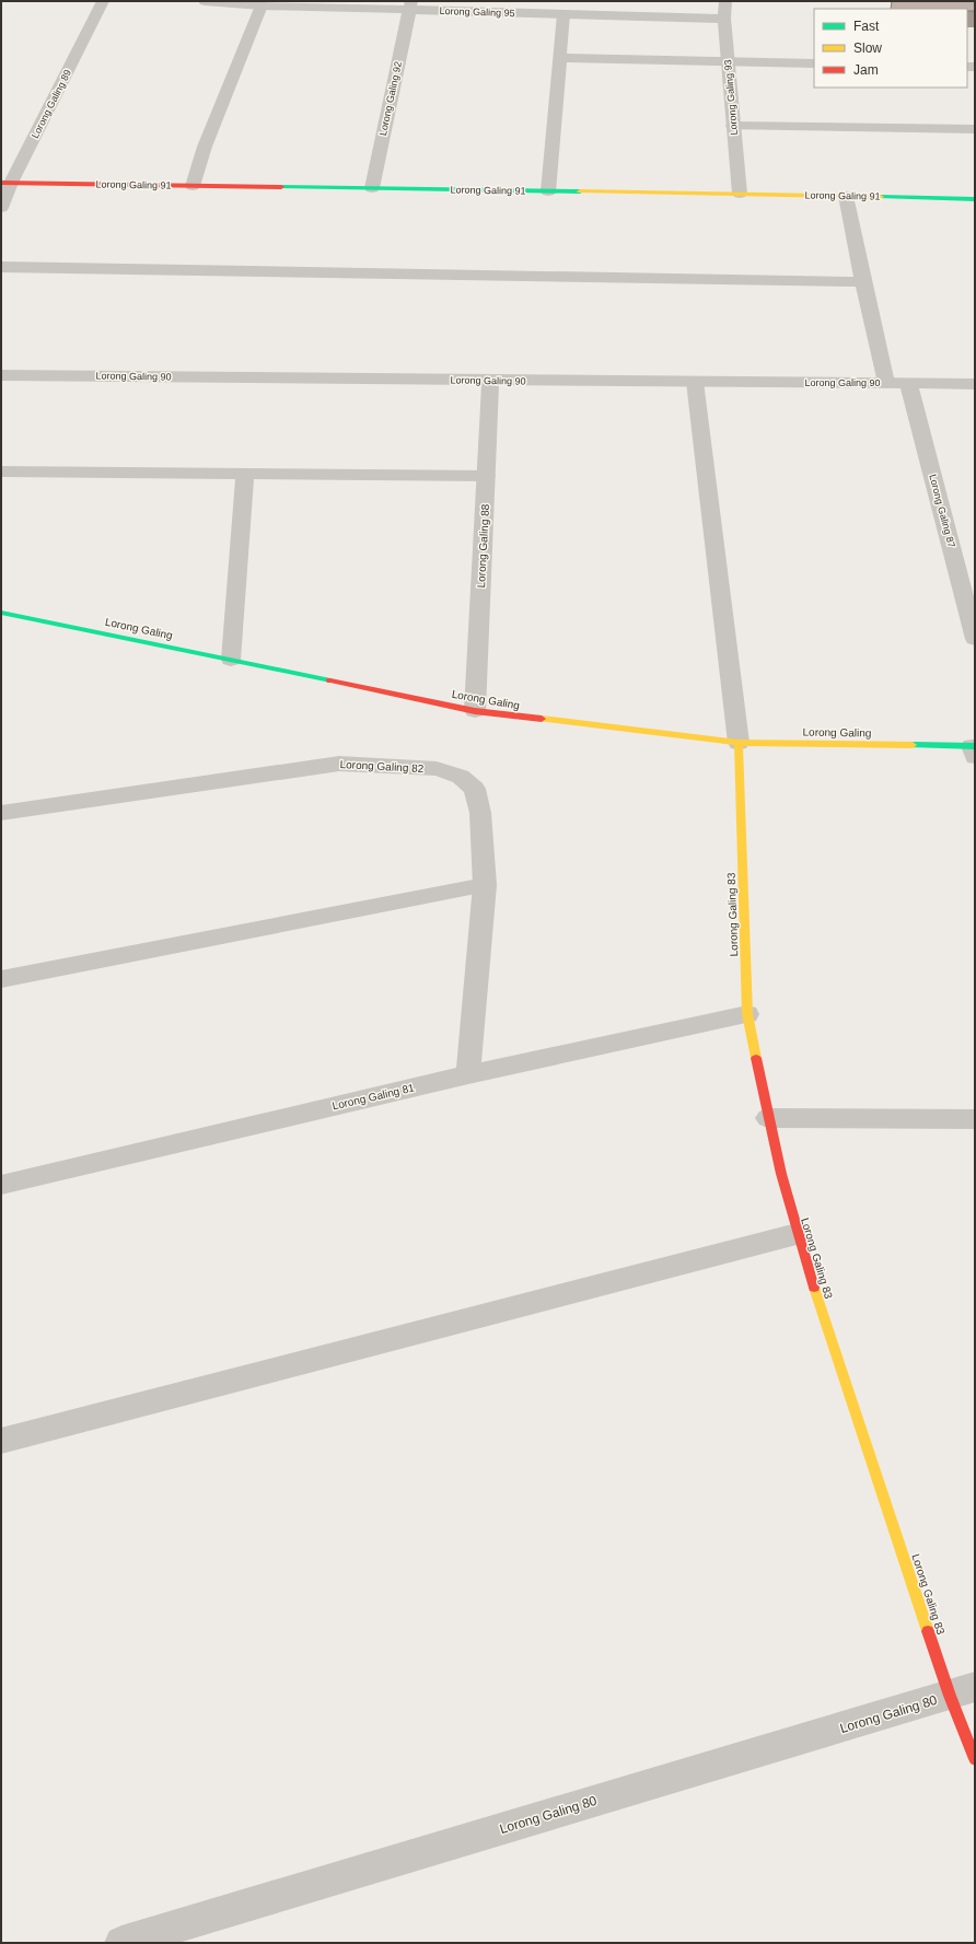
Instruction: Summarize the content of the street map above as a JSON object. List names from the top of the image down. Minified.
{"streets":{"street":["Lorong Galing 95","Lorong Galing 93","Lorong Galing 92","Lorong Galing 89","Lorong Galing 91","Lorong Galing 90","Lorong Galing 87","Lorong Galing 88","Lorong Galing","Lorong Galing 82","Lorong Galing 83","Lorong Galing 81","Lorong Galing 80"]},"crossings":[["Lorong Galing 95","Lorong Galing 93"],["Lorong Galing 95","Lorong Galing 92"],["Lorong Galing 93","Lorong Galing 91"],["Lorong Galing 92","Lorong Galing 91"],["Lorong Galing 89","Lorong Galing 91"],["Lorong Galing 90","Lorong Galing 87"],["Lorong Galing 90","Lorong Galing 88"],["Lorong Galing 88","Lorong Galing"],["Lorong Galing","Lorong Galing 83"],["Lorong Galing 82","Lorong Galing 81"],["Lorong Galing 83","Lorong Galing 81"],["Lorong Galing 83","Lorong Galing 80"]],"legend":["Fast","Slow","Jam"]}
